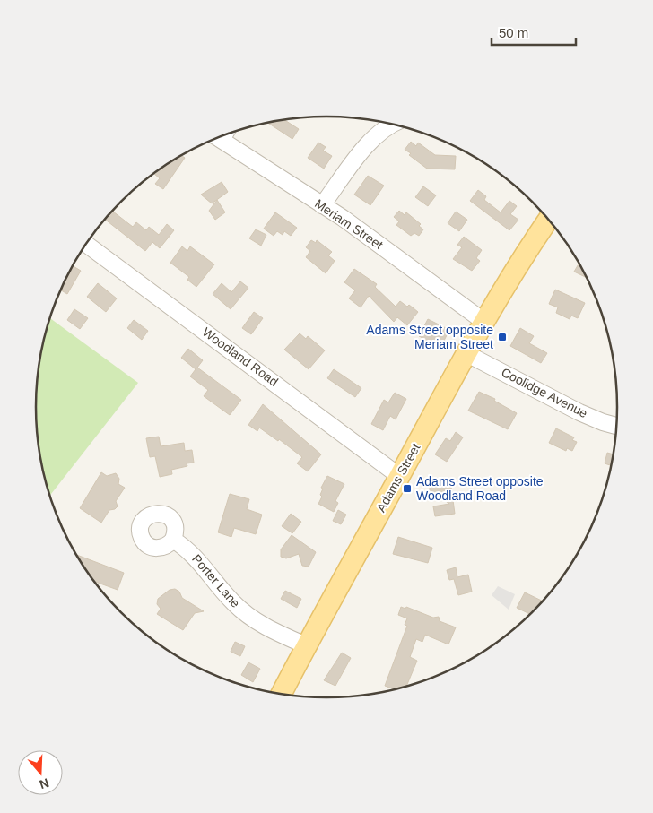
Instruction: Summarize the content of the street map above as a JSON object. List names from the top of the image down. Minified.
{"streets":{"main road":["Adams Street"],"street":["Meriam Street","Woodland Road","Coolidge Avenue","Porter Lane"]},"crossings":[["Meriam Street","Adams Street"],["Woodland Road","Adams Street"],["Coolidge Avenue","Adams Street"],["Adams Street","Porter Lane"]],"places":{"transit":["Adams Street opposite Meriam Street","Adams Street opposite Woodland Road"]},"scale_bar":"50 m","north":"bottom"}
